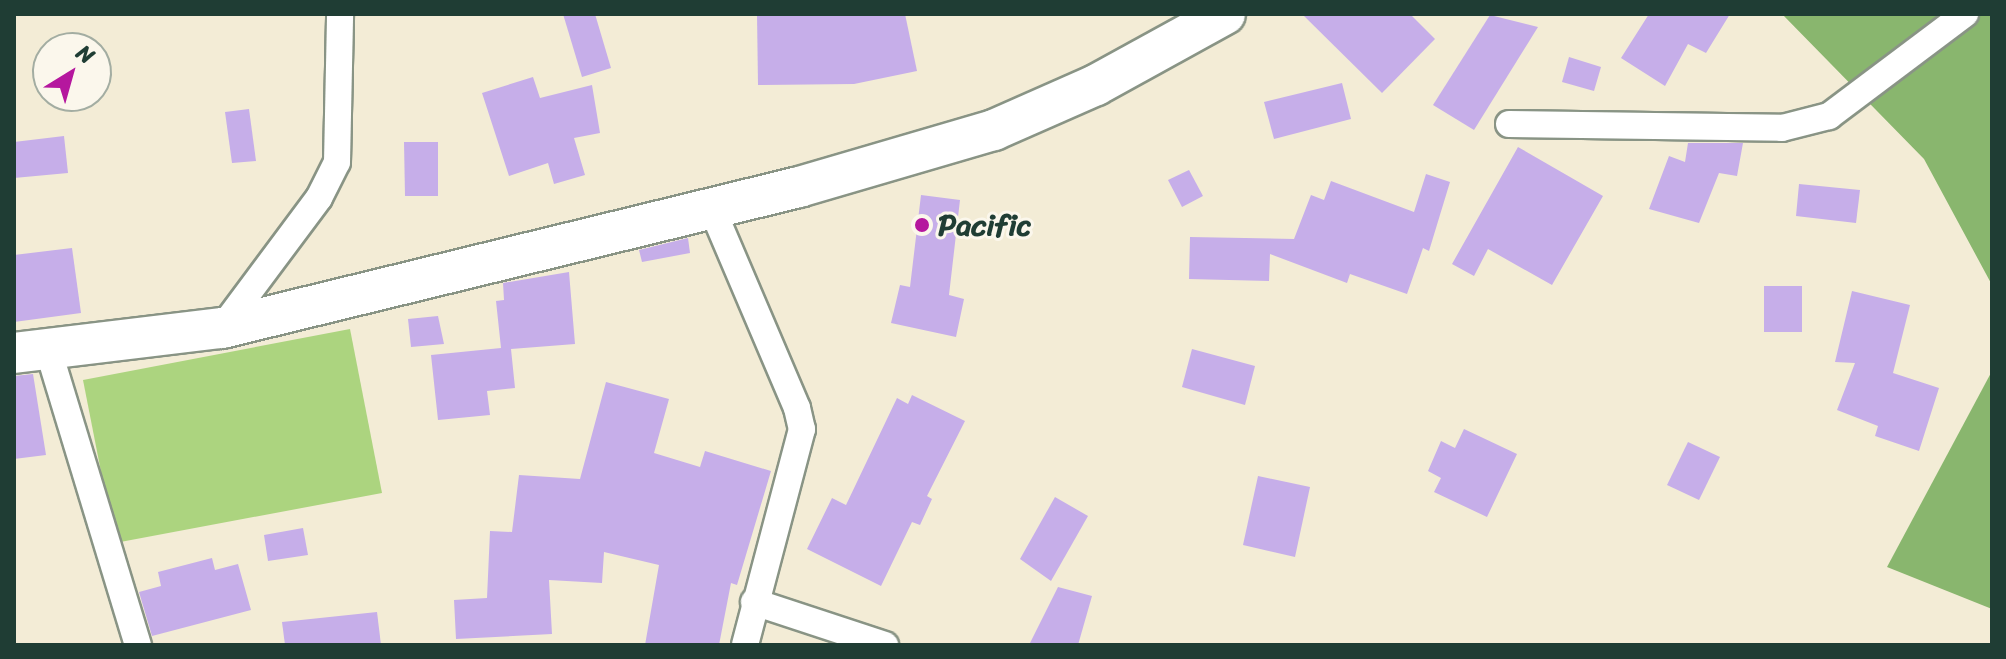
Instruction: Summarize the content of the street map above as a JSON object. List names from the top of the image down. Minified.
{"places":["Pacific"],"north":"top right"}
